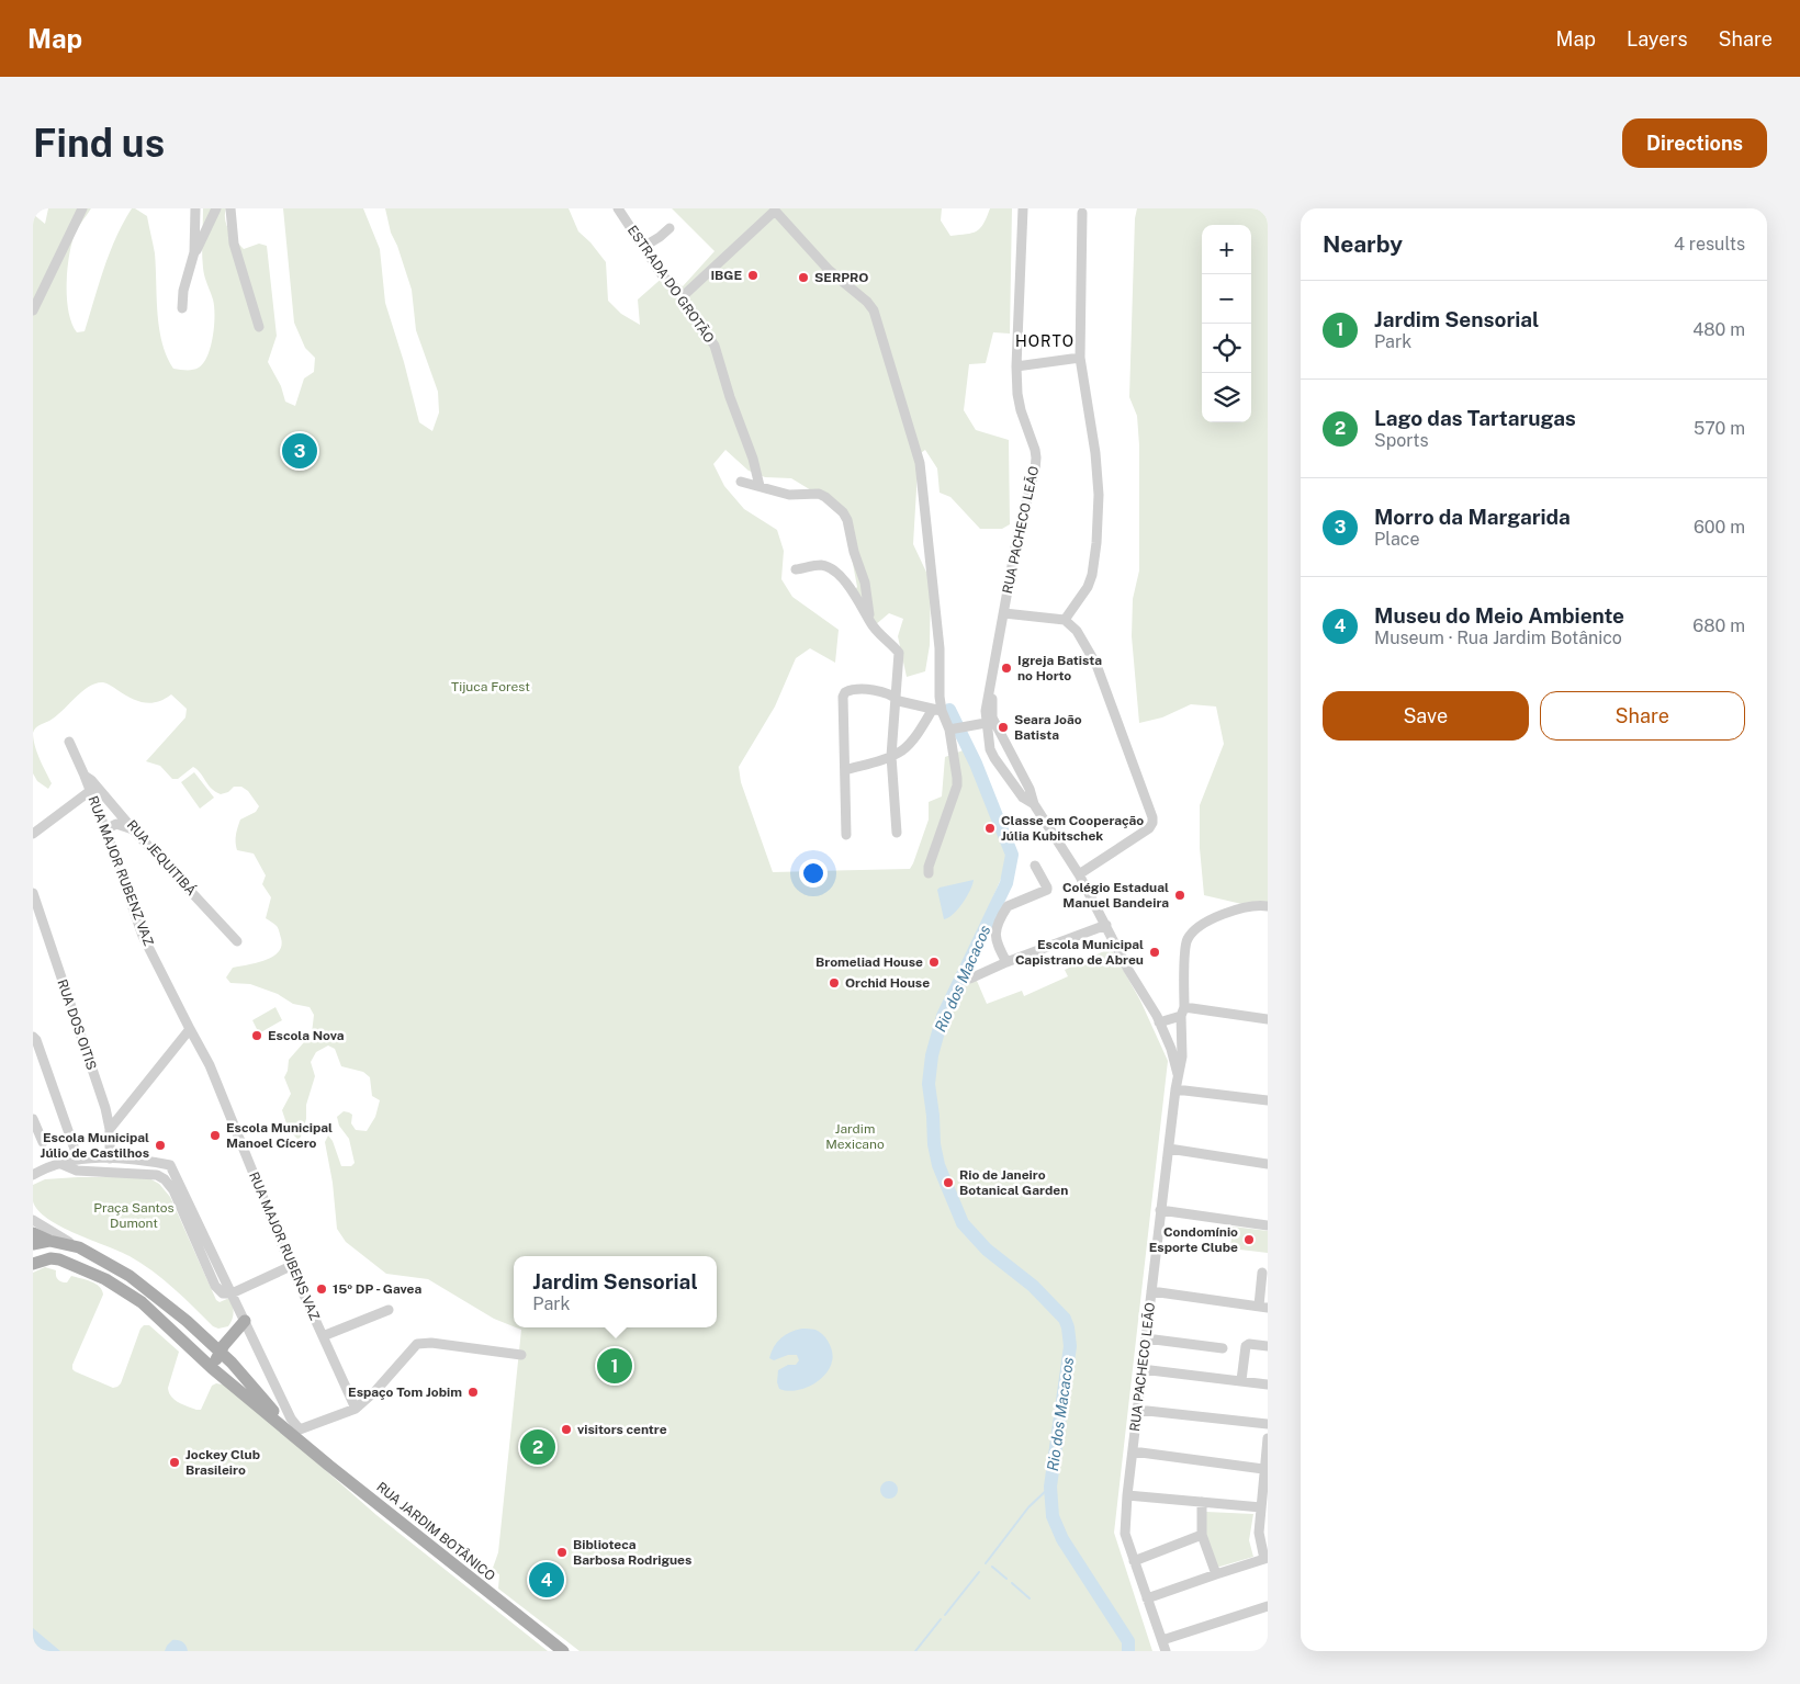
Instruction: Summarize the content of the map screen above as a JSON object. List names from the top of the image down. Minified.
{"streets":{"main road":["RUA JARDIM BOTÂNICO"],"street":["ESTRADA DO GROTÃO","RUA PACHECO LEÃO","RUA JEQUITIBÁ","RUA MAJOR RUBENZ VAZ","RUA DOS OITIS","RUA MAJOR RUBENS VAZ"]},"crossings":[["RUA JEQUITIBÁ","RUA MAJOR RUBENZ VAZ"],["RUA MAJOR RUBENZ VAZ","RUA MAJOR RUBENS VAZ"]],"districts":["HORTO"],"water":["Rio dos Macacos"],"parks":["Tijuca Forest","Jardim Mexicano","Praça Santos Dumont"],"places":["IBGE","SERPRO","Igreja Batista no Horto","Seara João Batista","Classe em Cooperação Júlia Kubitschek","Colégio Estadual Manuel Bandeira","Escola Municipal Capistrano de Abreu","Bromeliad House","Orchid House","Escola Nova","Escola Municipal Manoel Cícero","Escola Municipal Júlio de Castilhos","Rio de Janeiro Botanical Garden","Condomínio Esporte Clube","15º DP - Gavea","Espaço Tom Jobim","visitors centre","Jockey Club Brasileiro","Biblioteca Barbosa Rodrigues"],"page":{"header":"Map","nav":["Map","Layers","Share"],"buttons":["Directions",["Save","Share"]],"title":"Find us","heading":["Nearby","4 results"],"map_buttons":["+","−"],"list":[{"mark":"1","name":"Jardim Sensorial","note":"Park","value":"480 m"},{"mark":"2","name":"Lago das Tartarugas","note":"Sports","value":"570 m"},{"mark":"3","name":"Morro da Margarida","note":"Place","value":"600 m"},{"mark":"4","name":"Museu do Meio Ambiente","note":"Museum · Rua Jardim Botânico","value":"680 m"}],"pins":["3","1","2","4"],"popup":["Jardim Sensorial","Park"]}}
